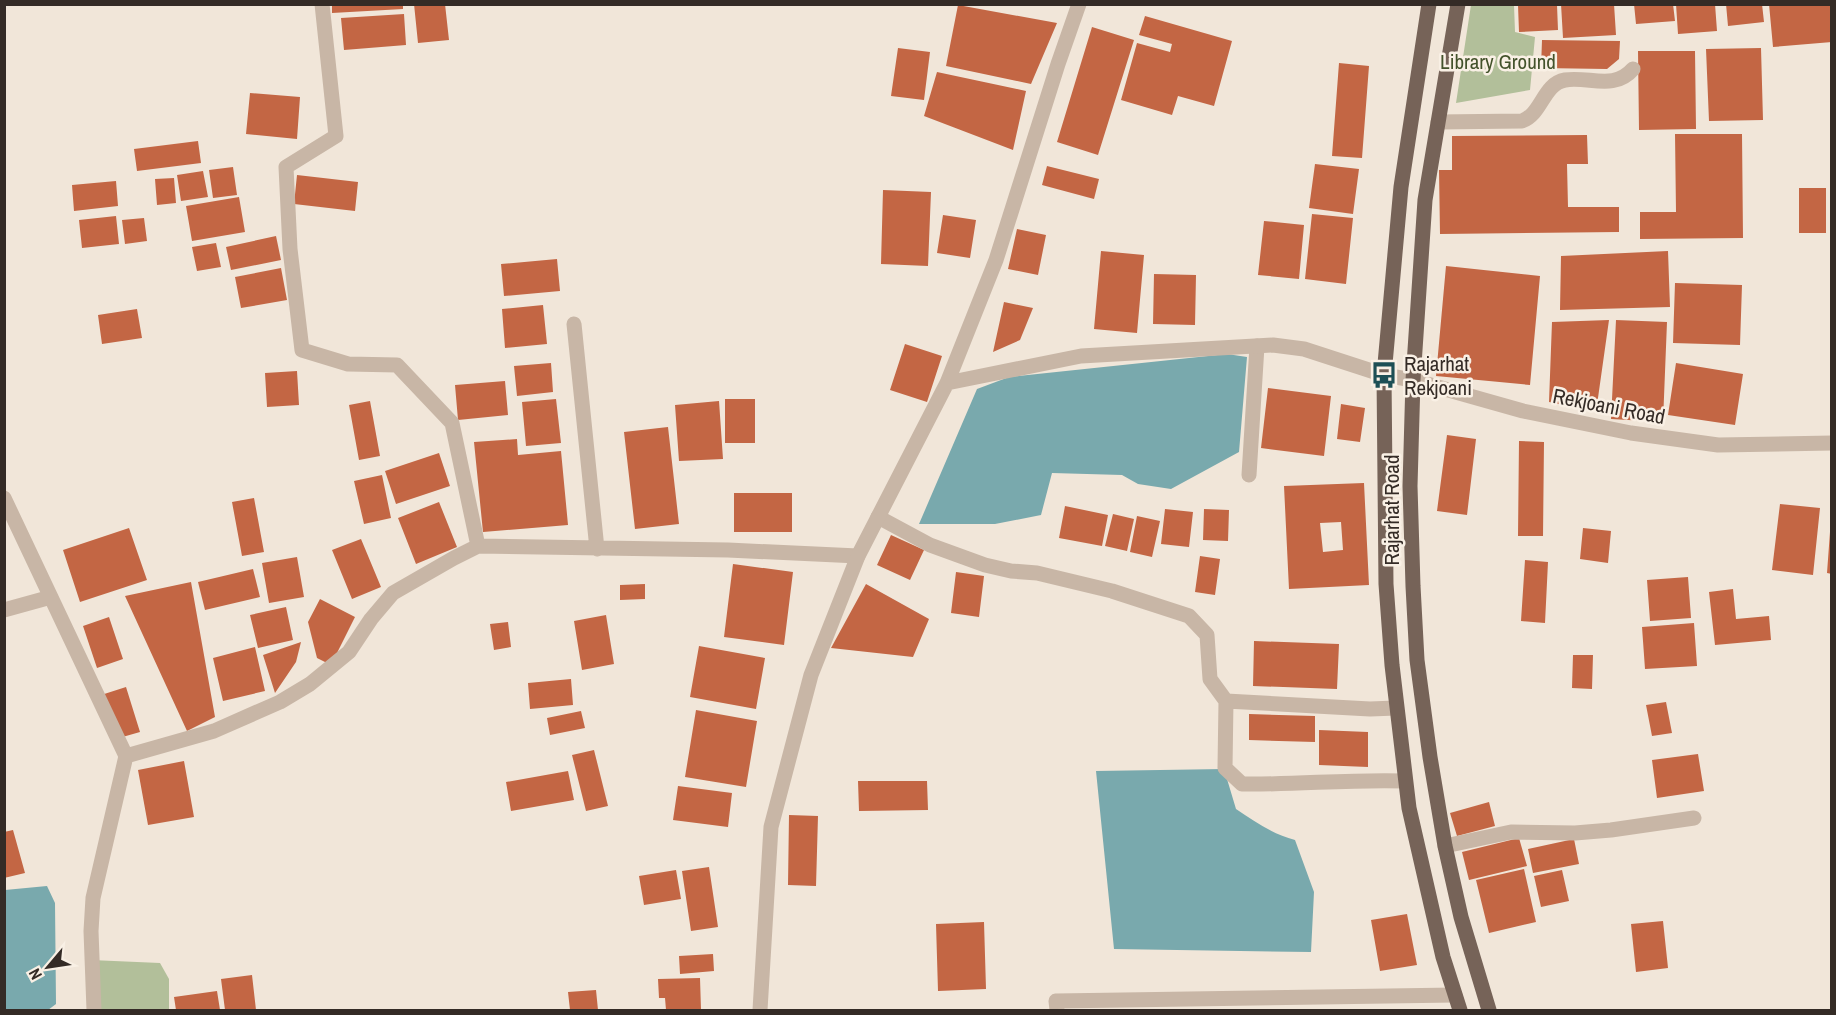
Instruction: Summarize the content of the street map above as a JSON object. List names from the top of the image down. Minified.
{"streets":{"main road":["Rajarhat Road"],"street":["Rekjoani Road"]},"crossings":[["Rekjoani Road","Rajarhat Road"]],"parks":["Library Ground"],"places":{"bus stop":["Rajarhat Rekjoani"]},"north":"bottom left"}
